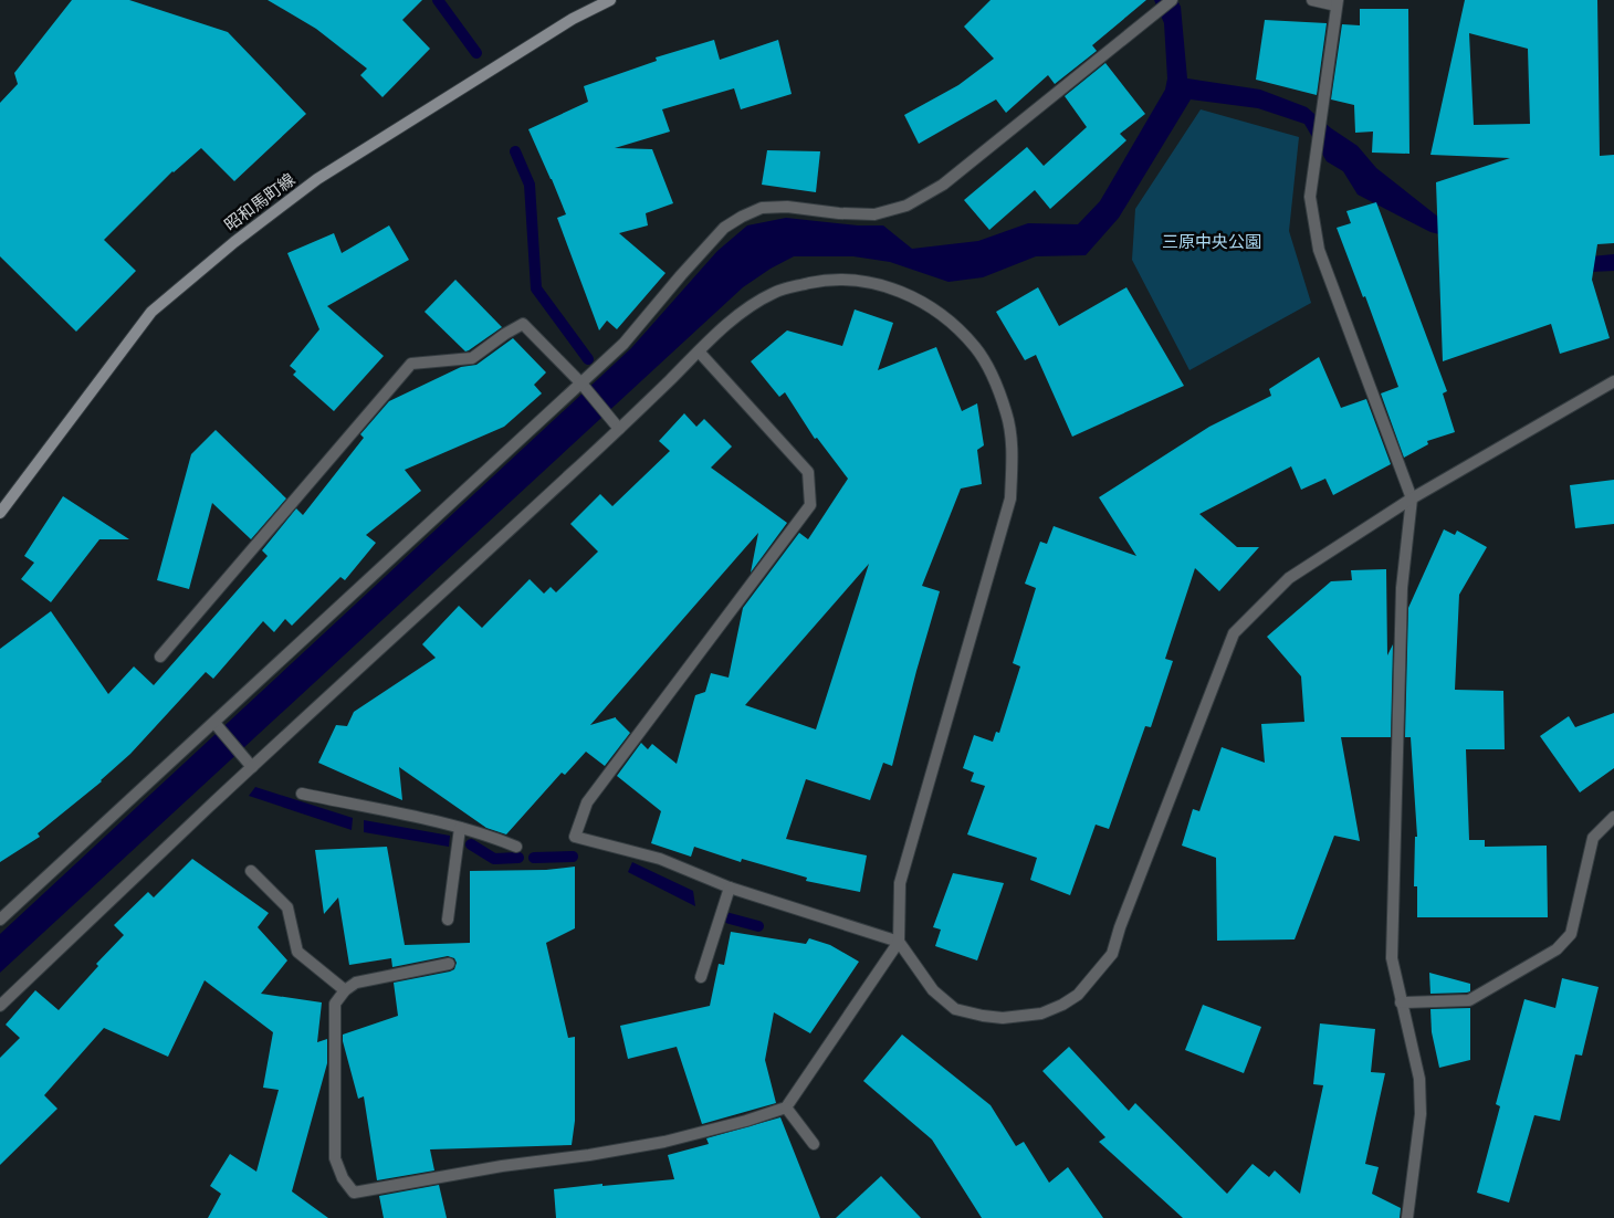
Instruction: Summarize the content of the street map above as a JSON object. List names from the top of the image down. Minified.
{"streets":{"main road":["昭和馬町線"]},"parks":["三原中央公園"]}
